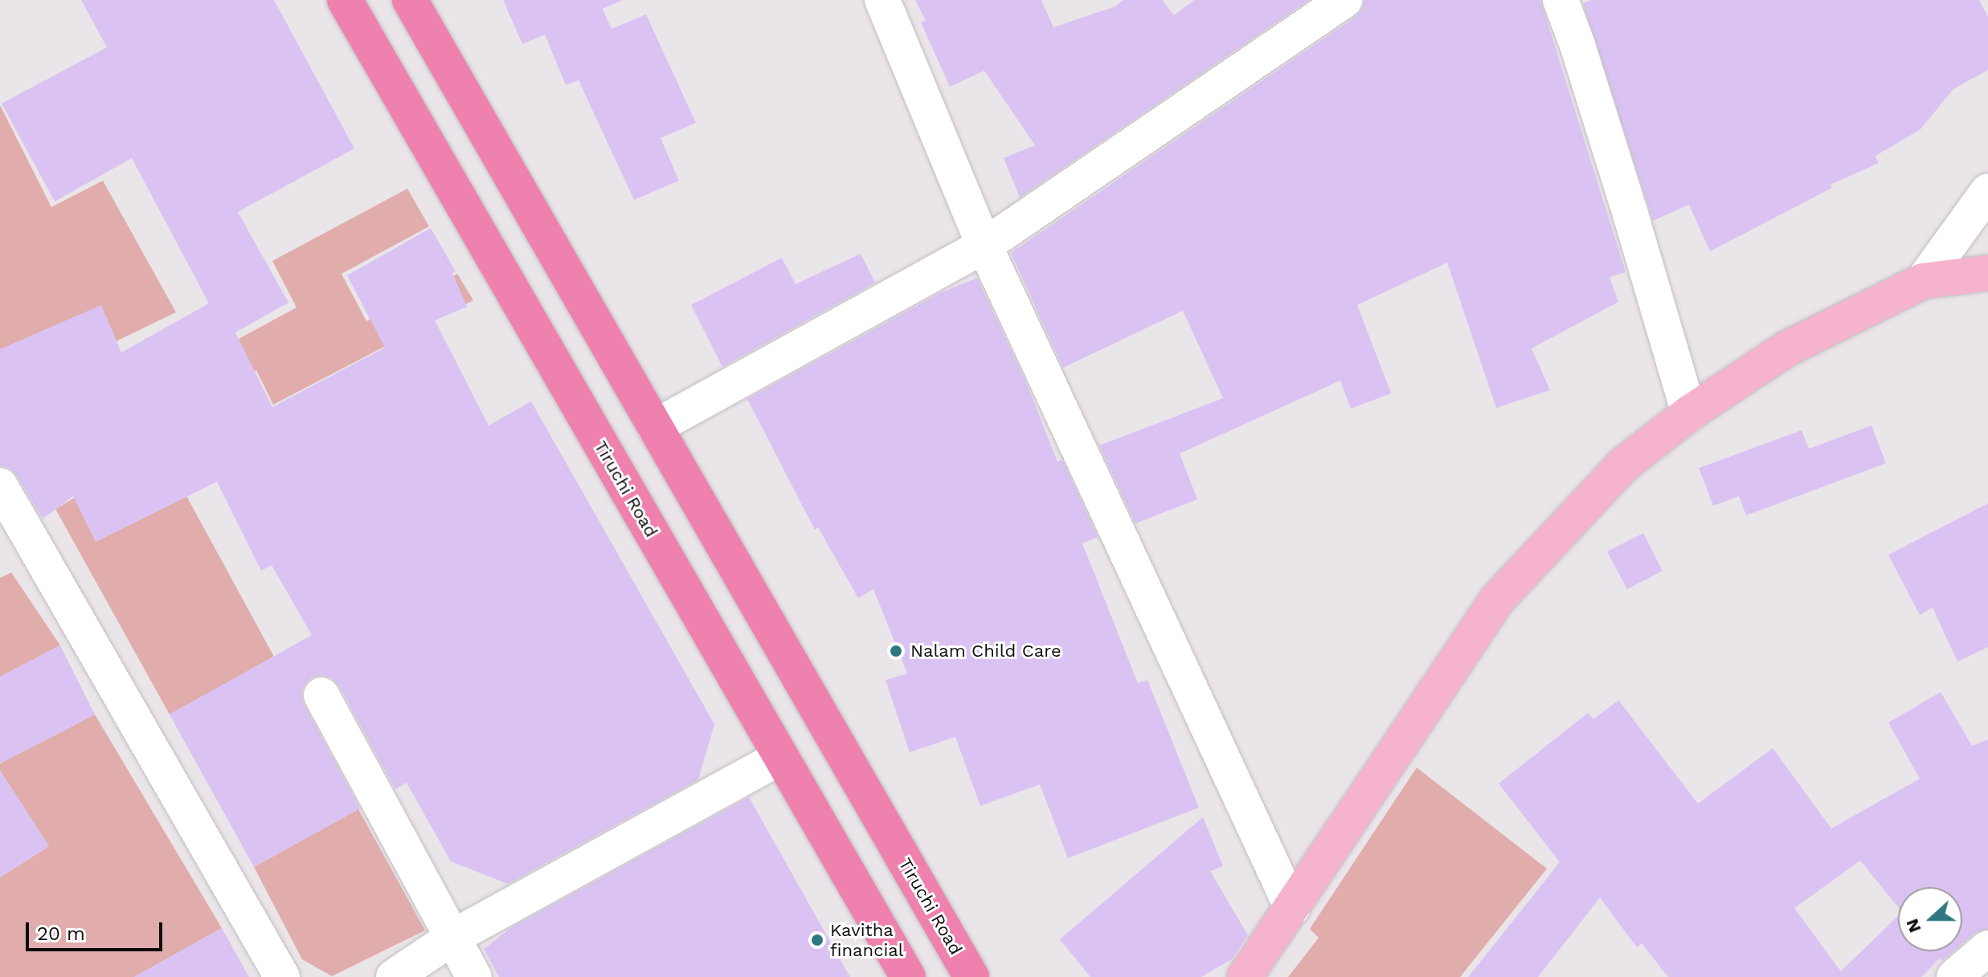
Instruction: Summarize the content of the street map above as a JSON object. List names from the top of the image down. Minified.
{"streets":{"highway":["Tiruchi Road"]},"places":["Nalam Child Care","Kavitha financial"],"scale_bar":"20 m","north":"left"}
